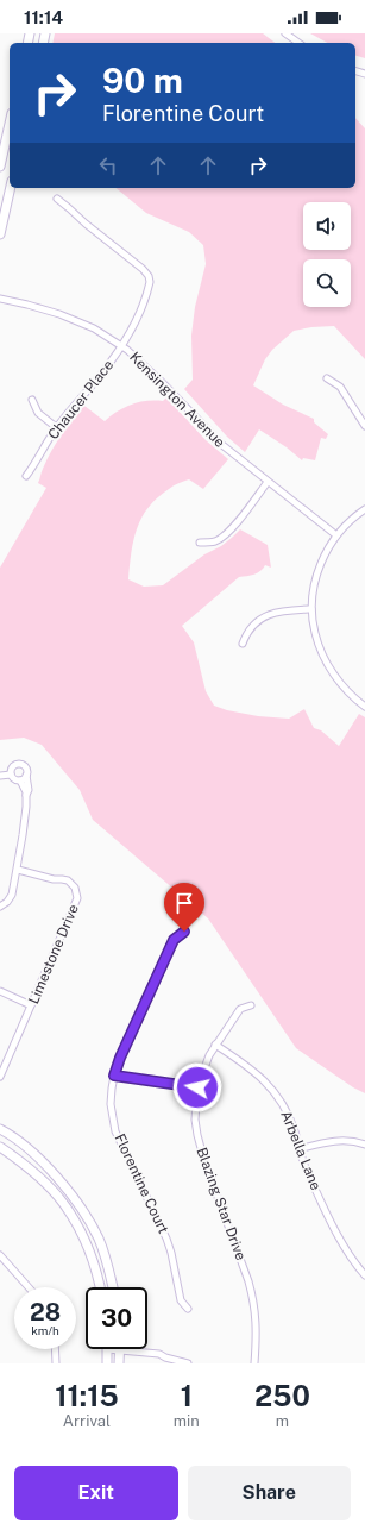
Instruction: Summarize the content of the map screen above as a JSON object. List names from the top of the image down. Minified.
{"streets":{"street":["Chaucer Place","Kensington Avenue","Limestone Drive","Arbella Lane","Florentine Court","Blazing Star Drive"]},"crossings":[["Chaucer Place","Kensington Avenue"],["Arbella Lane","Blazing Star Drive"]],"page":{"status":"11:14","turn":["90 m","Florentine Court"],"speed":"28 km/h","limit":"30","eta":["11:15","Arrival","1","min","250","m"],"buttons":["Exit","Share"]}}
